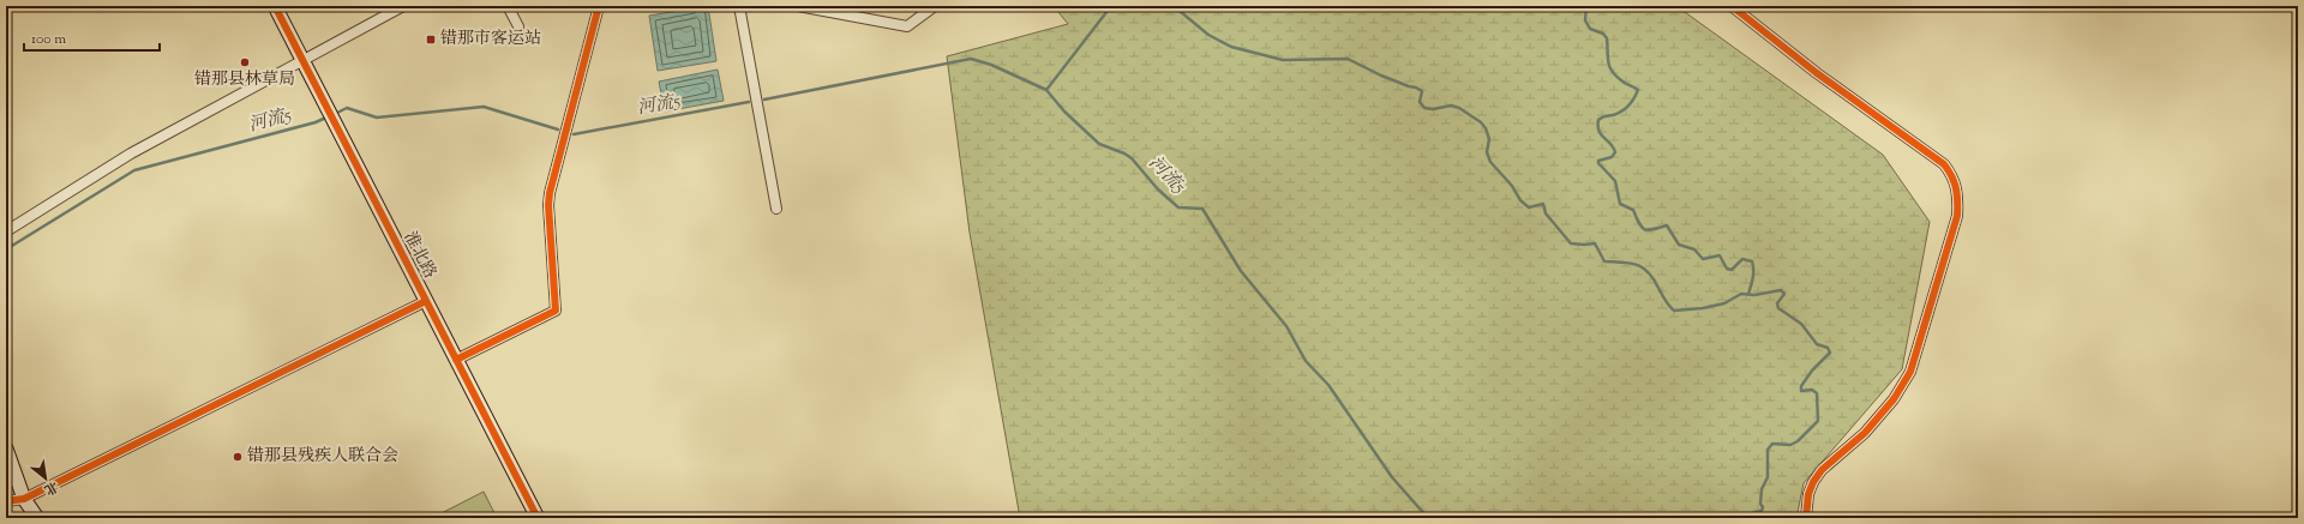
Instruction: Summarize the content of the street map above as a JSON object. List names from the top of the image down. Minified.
{"streets":{"street":["淮北路"]},"water":["河流5"],"places":{"transit":["错那市客运站"],"other":["错那县林草局","错那县残疾人联合会"]},"scale_bar":"100 m","north":"bottom right"}
